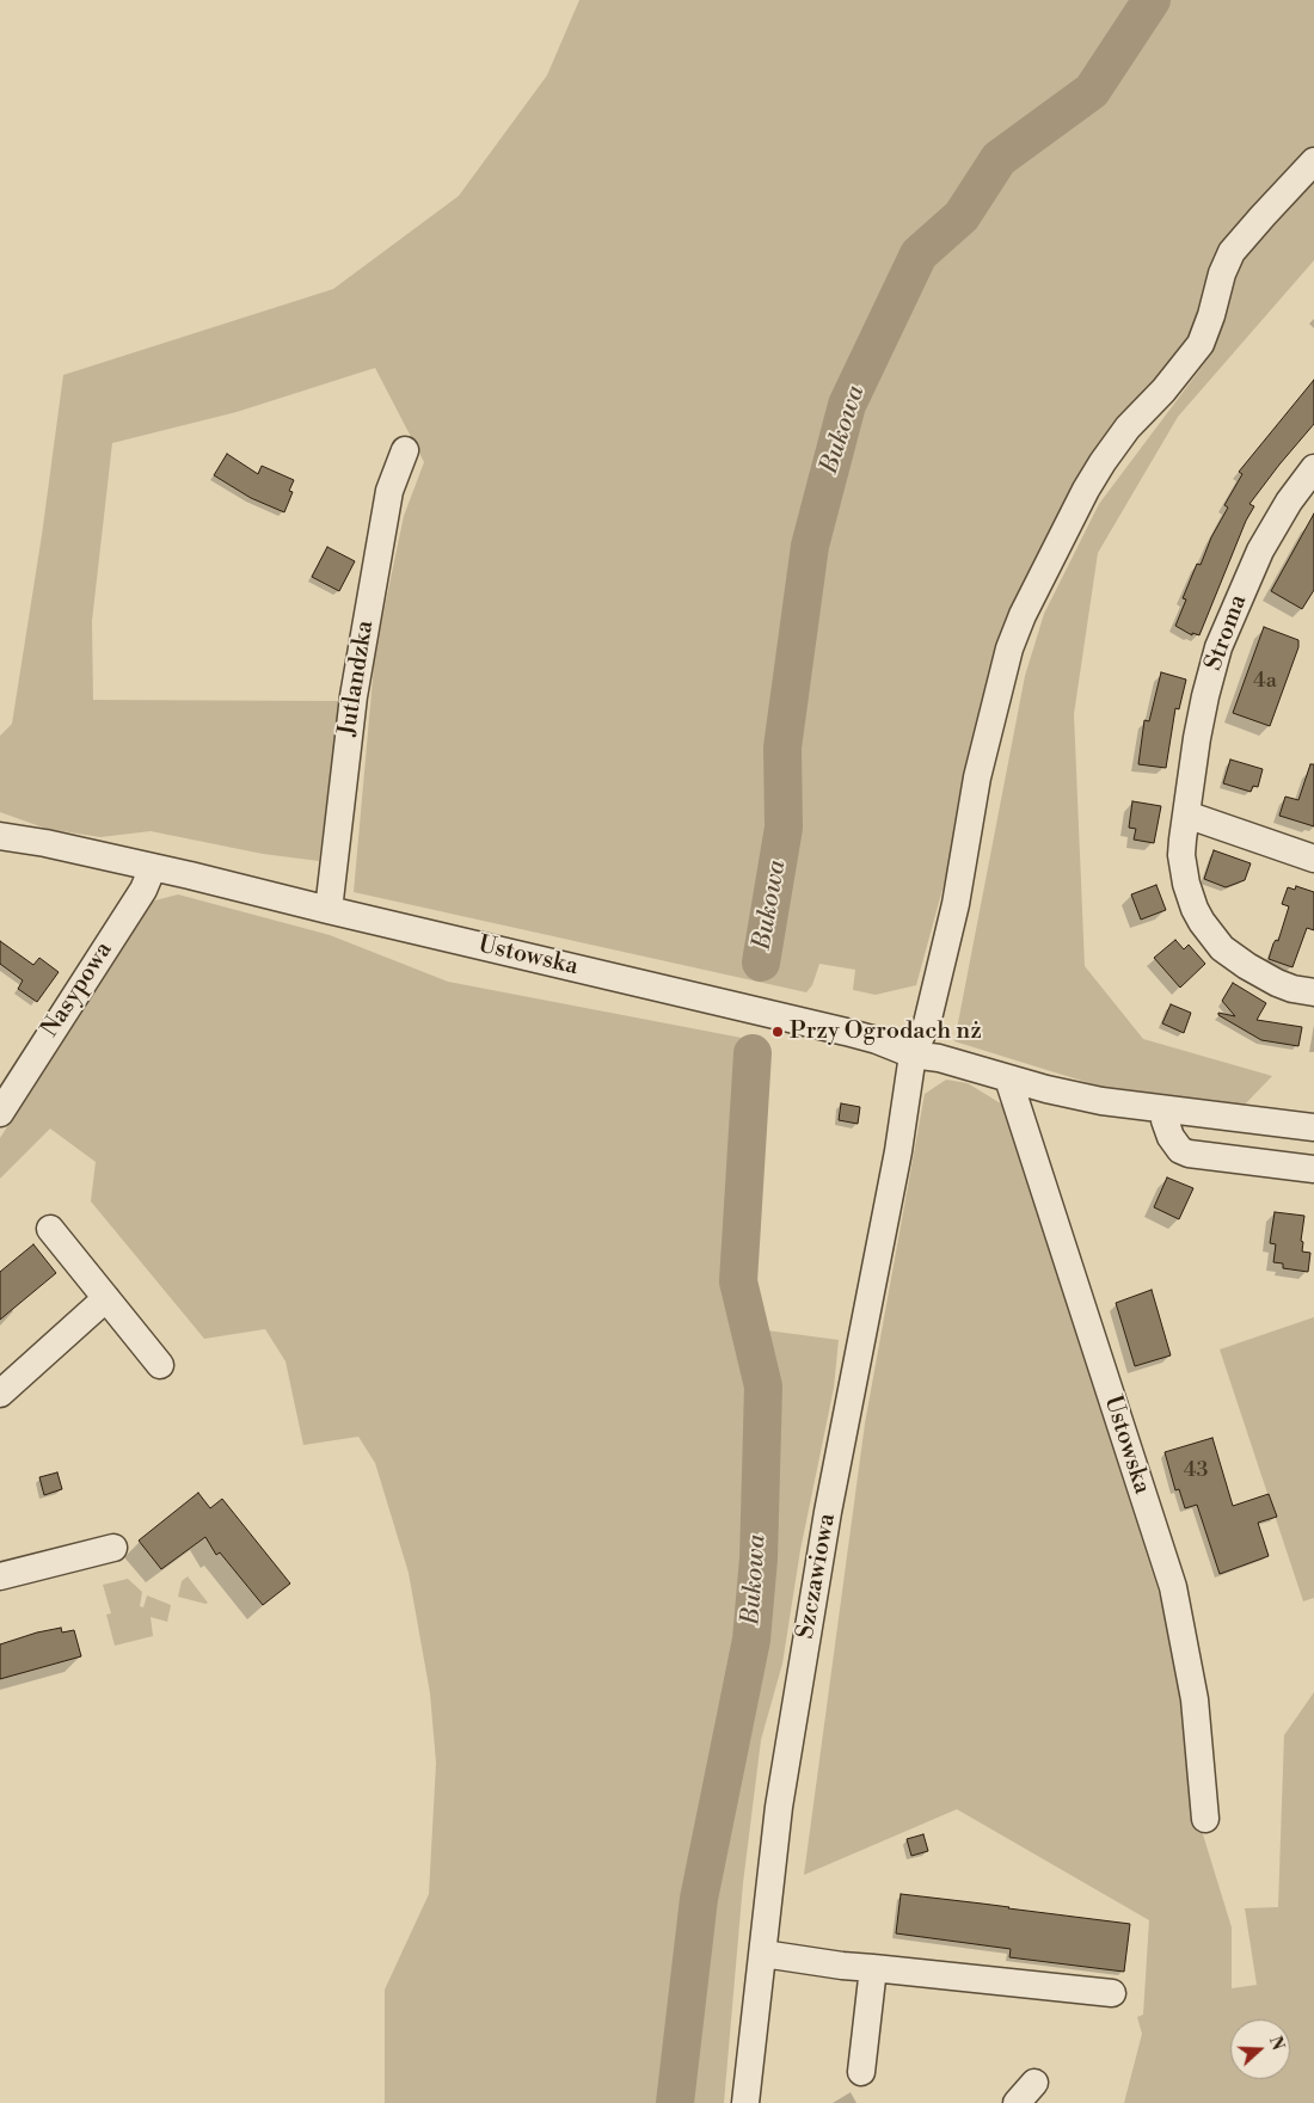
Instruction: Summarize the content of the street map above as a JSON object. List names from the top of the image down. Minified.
{"streets":{"street":["Stroma","Jutlandzka","Ustowska","Nasypowa","Szczawiowa"]},"crossings":[["Jutlandzka","Ustowska"],["Ustowska","Nasypowa"],["Ustowska","Szczawiowa"]],"water":["Bukowa"],"places":["Przy Ogrodach nż"],"house_numbers":["4a","43"],"north":"right"}
